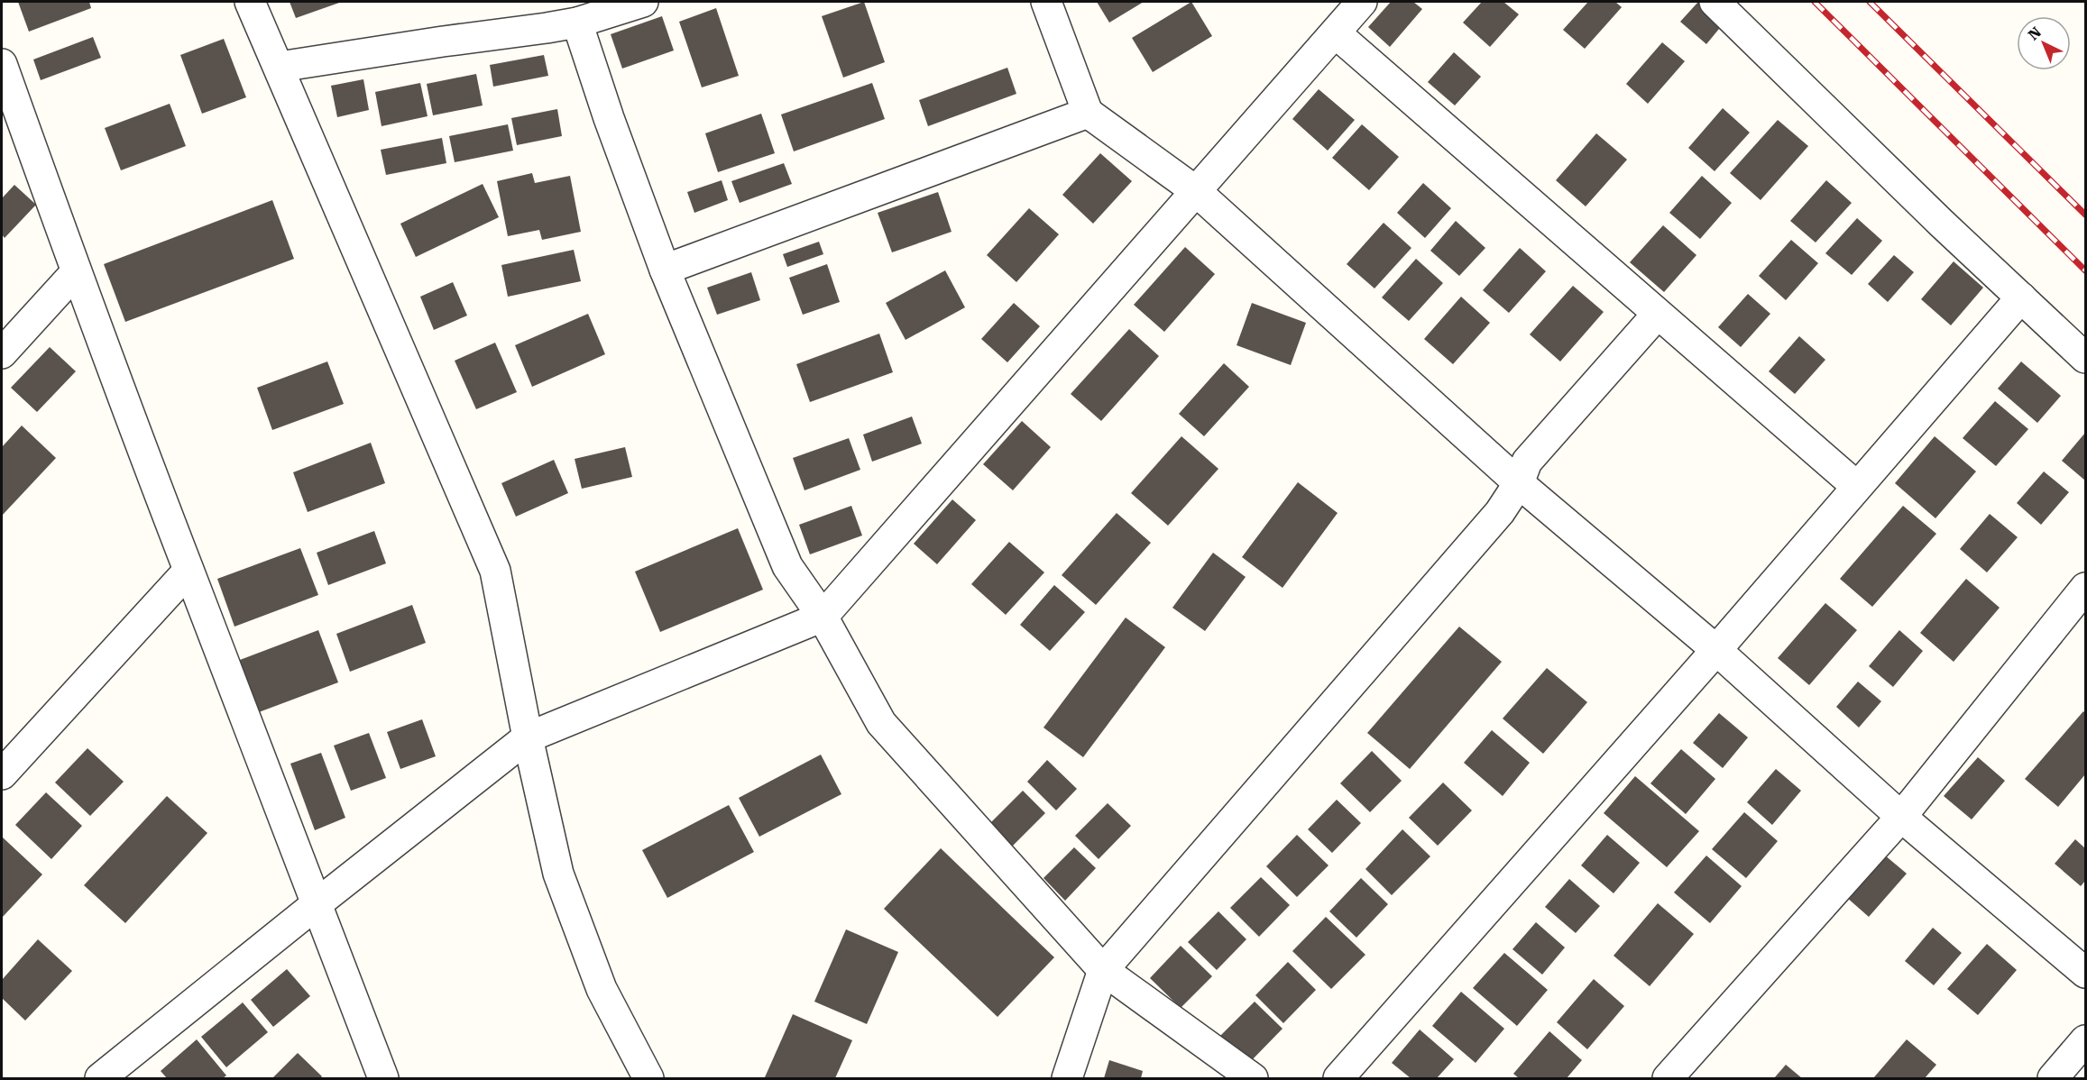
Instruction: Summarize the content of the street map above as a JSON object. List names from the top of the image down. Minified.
{"north":"top left"}
